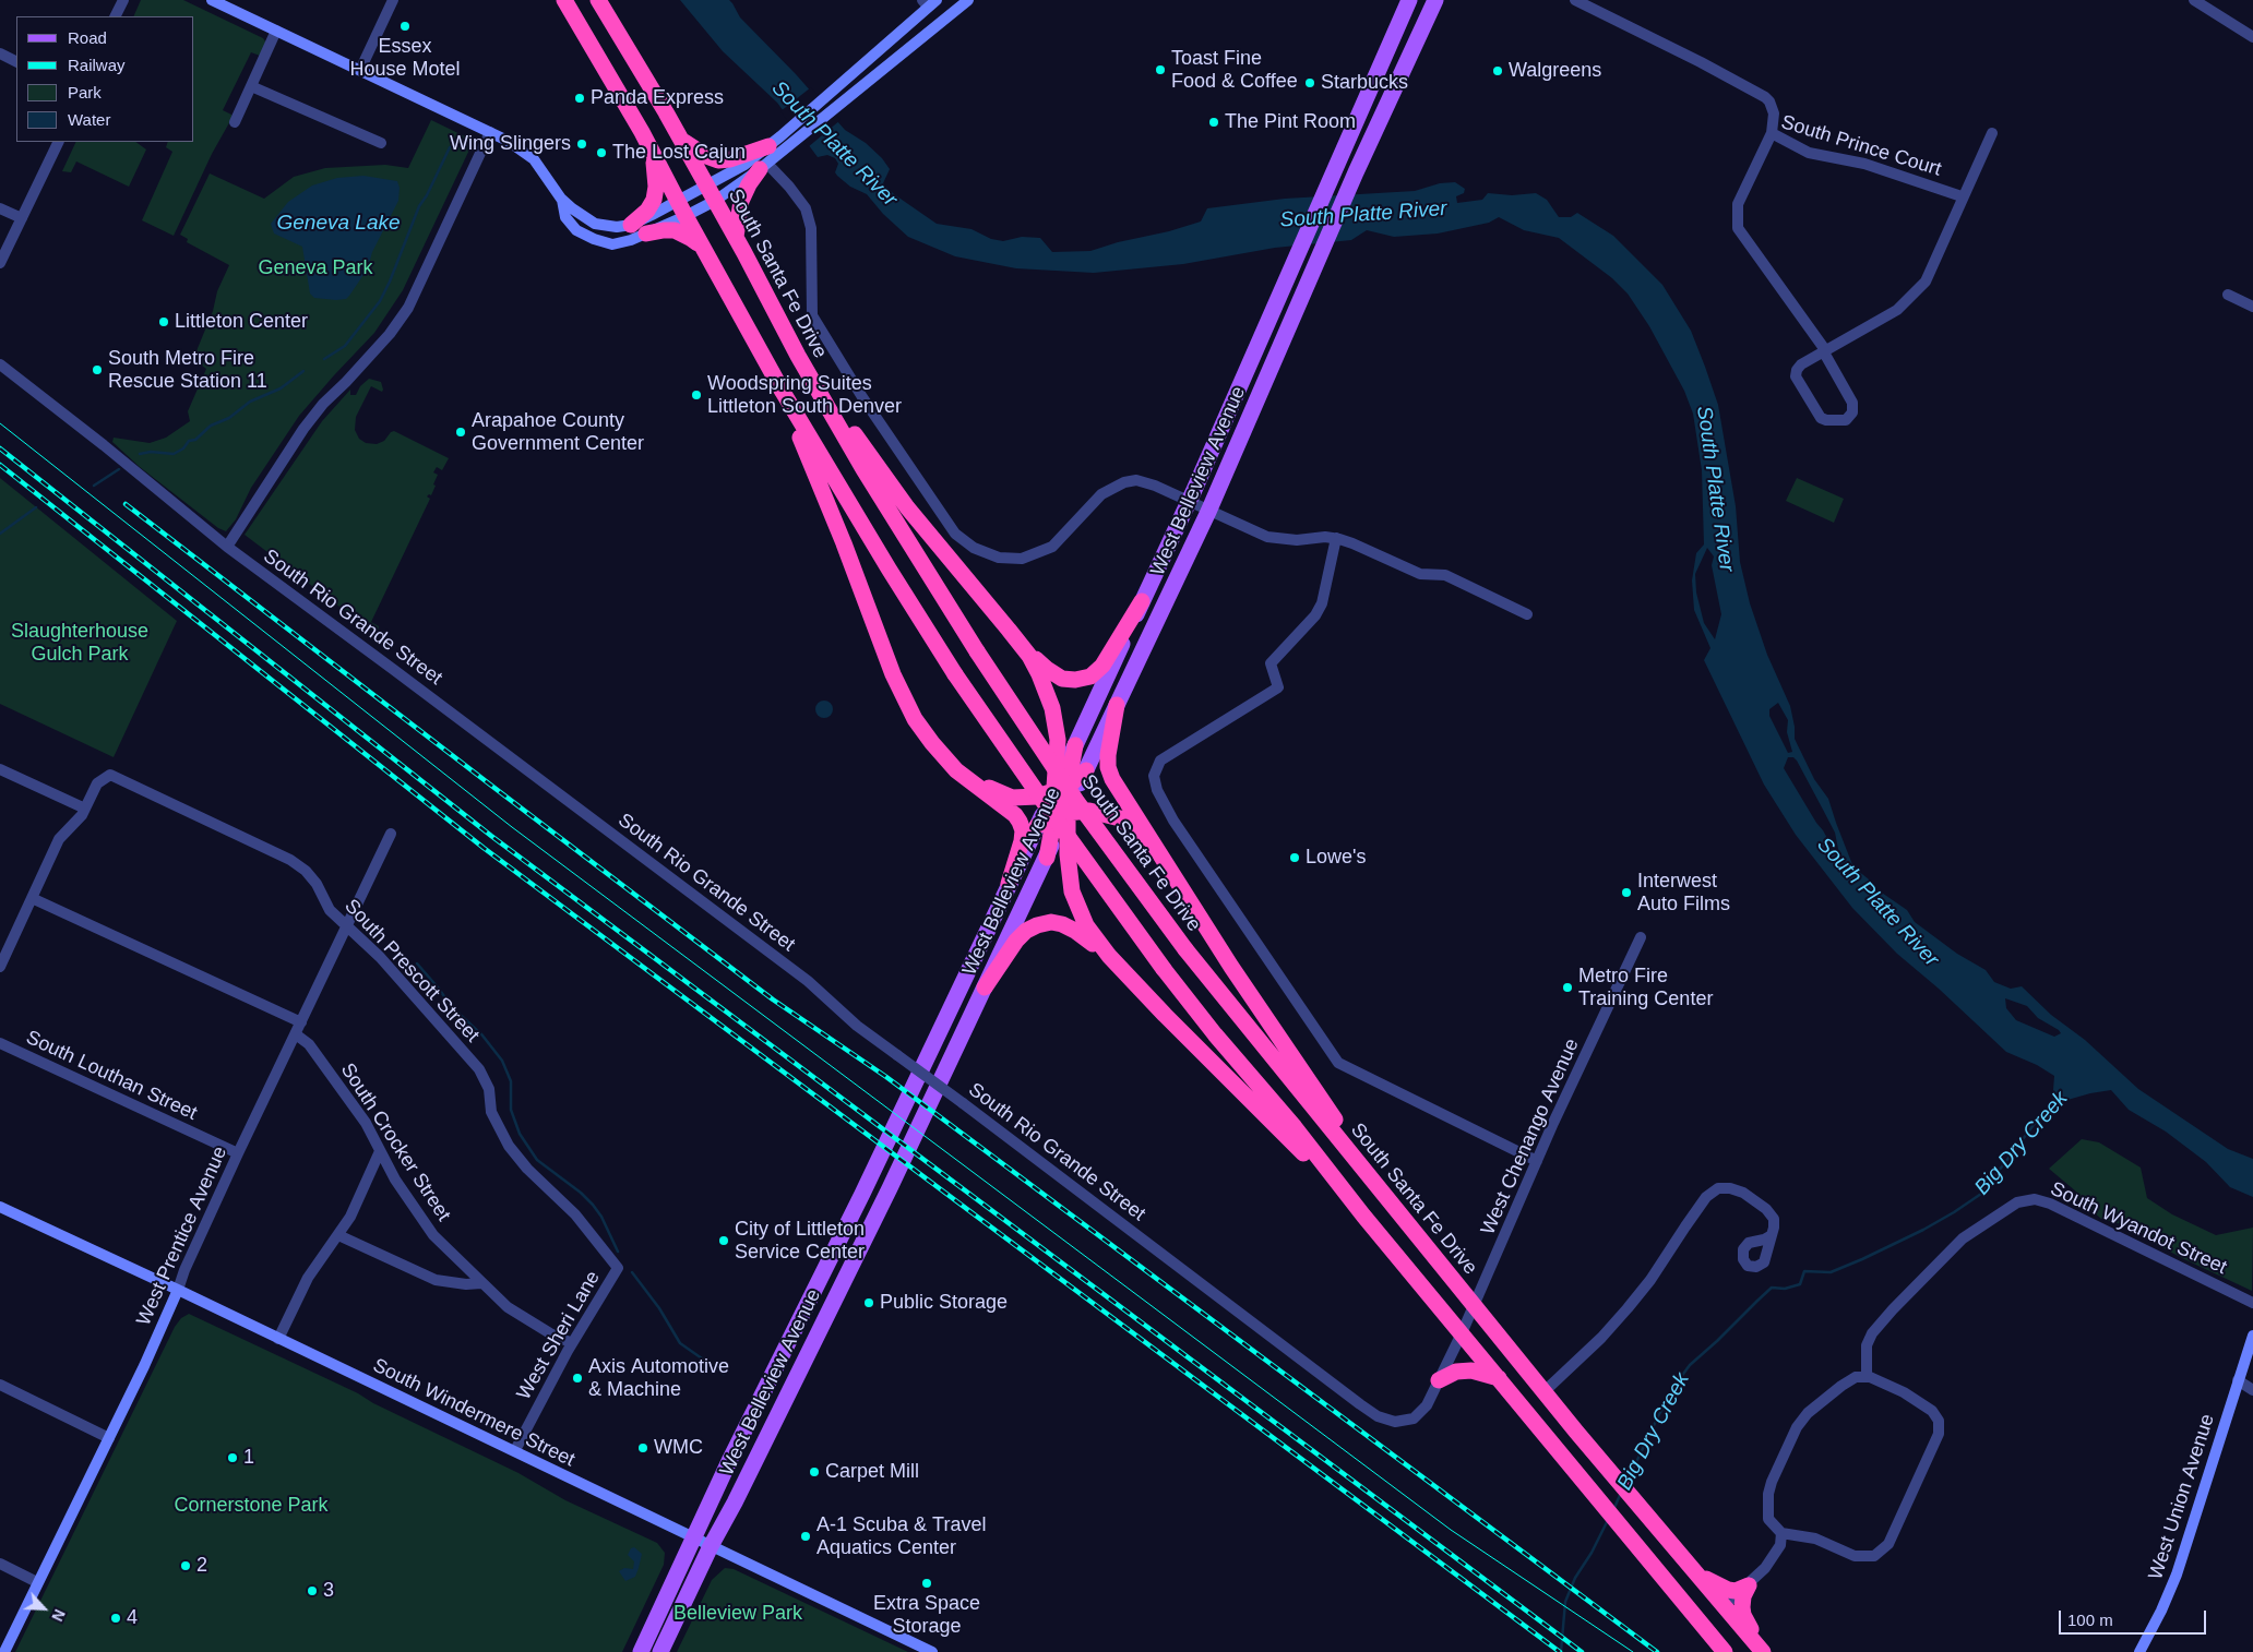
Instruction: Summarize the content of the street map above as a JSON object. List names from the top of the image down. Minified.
{"streets":{"highway":["South Santa Fe Drive"],"main road":["West Belleview Avenue"],"street":["South Prince Court","South Rio Grande Street","South Prescott Street","South Louthan Street","West Chenango Avenue","South Crocker Street","South Wyandot Street","West Prentice Avenue","West Sheri Lane","South Windermere Street","West Union Avenue"]},"crossings":[["South Santa Fe Drive","West Chenango Avenue"],["West Belleview Avenue","South Windermere Street"],["South Rio Grande Street","West Chenango Avenue"],["South Prescott Street","West Prentice Avenue"],["South Prescott Street","West Sheri Lane"],["South Louthan Street","West Prentice Avenue"],["South Crocker Street","West Prentice Avenue"],["South Crocker Street","West Sheri Lane"],["West Prentice Avenue","South Windermere Street"],["West Sheri Lane","South Windermere Street"]],"water":["South Platte River","Geneva Lake","Big Dry Creek"],"parks":["Geneva Park","Slaughterhouse Gulch Park","Cornerstone Park","Belleview Park"],"places":["Essex House Motel","Toast Fine Food & Coffee","Walgreens","Starbucks","Panda Express","The Pint Room","Wing Slingers","The Lost Cajun","Littleton Center","South Metro Fire Rescue Station 11","Woodspring Suites Littleton South Denver","Arapahoe County Government Center","Lowe's","Interwest Auto Films","Metro Fire Training Center","City of Littleton Service Center","Public Storage","Axis Automotive & Machine","WMC","1","Carpet Mill","A-1 Scuba & Travel Aquatics Center","2","Extra Space Storage","3","4"],"legend":["Road","Railway","Park","Water"],"scale_bar":"100 m","north":"bottom right"}
